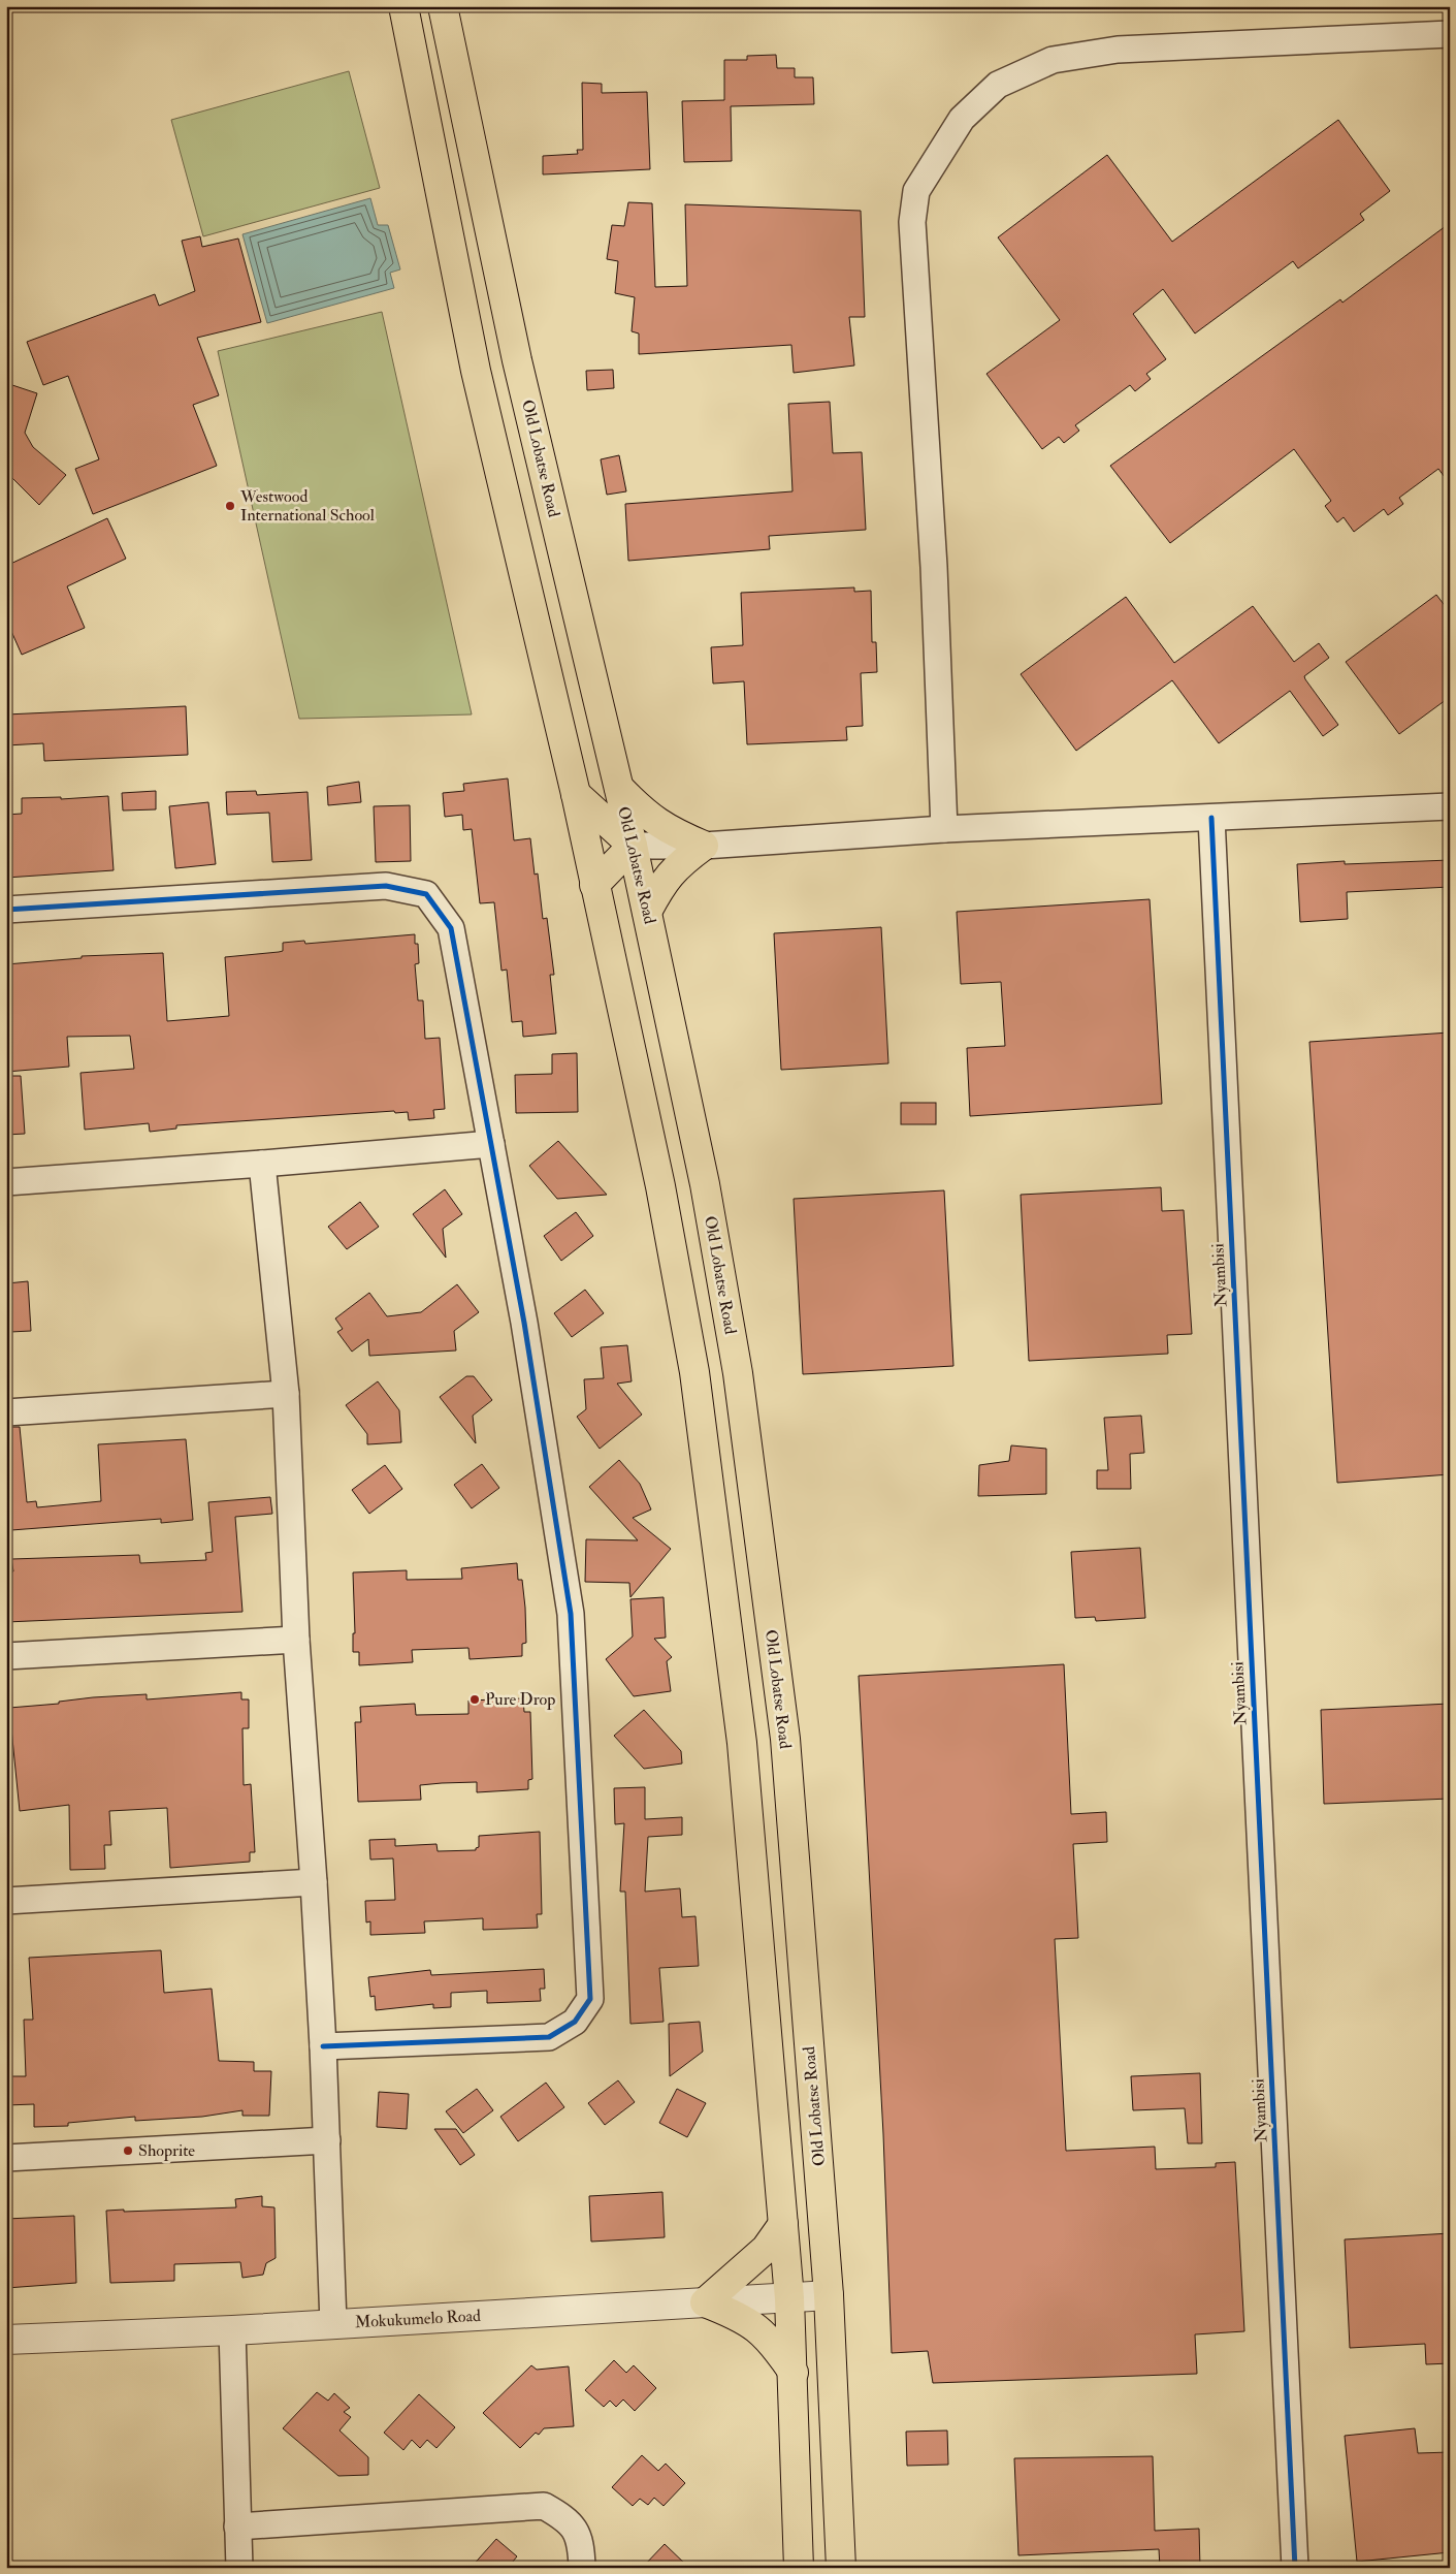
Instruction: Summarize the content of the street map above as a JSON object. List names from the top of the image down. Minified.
{"streets":{"main road":["Old Lobatse Road"],"street":["Nyambisi","Mokukumelo Road"]},"crossings":[["Old Lobatse Road","Mokukumelo Road"]],"places":["Westwood International School","Pure Drop","Shoprite"]}
